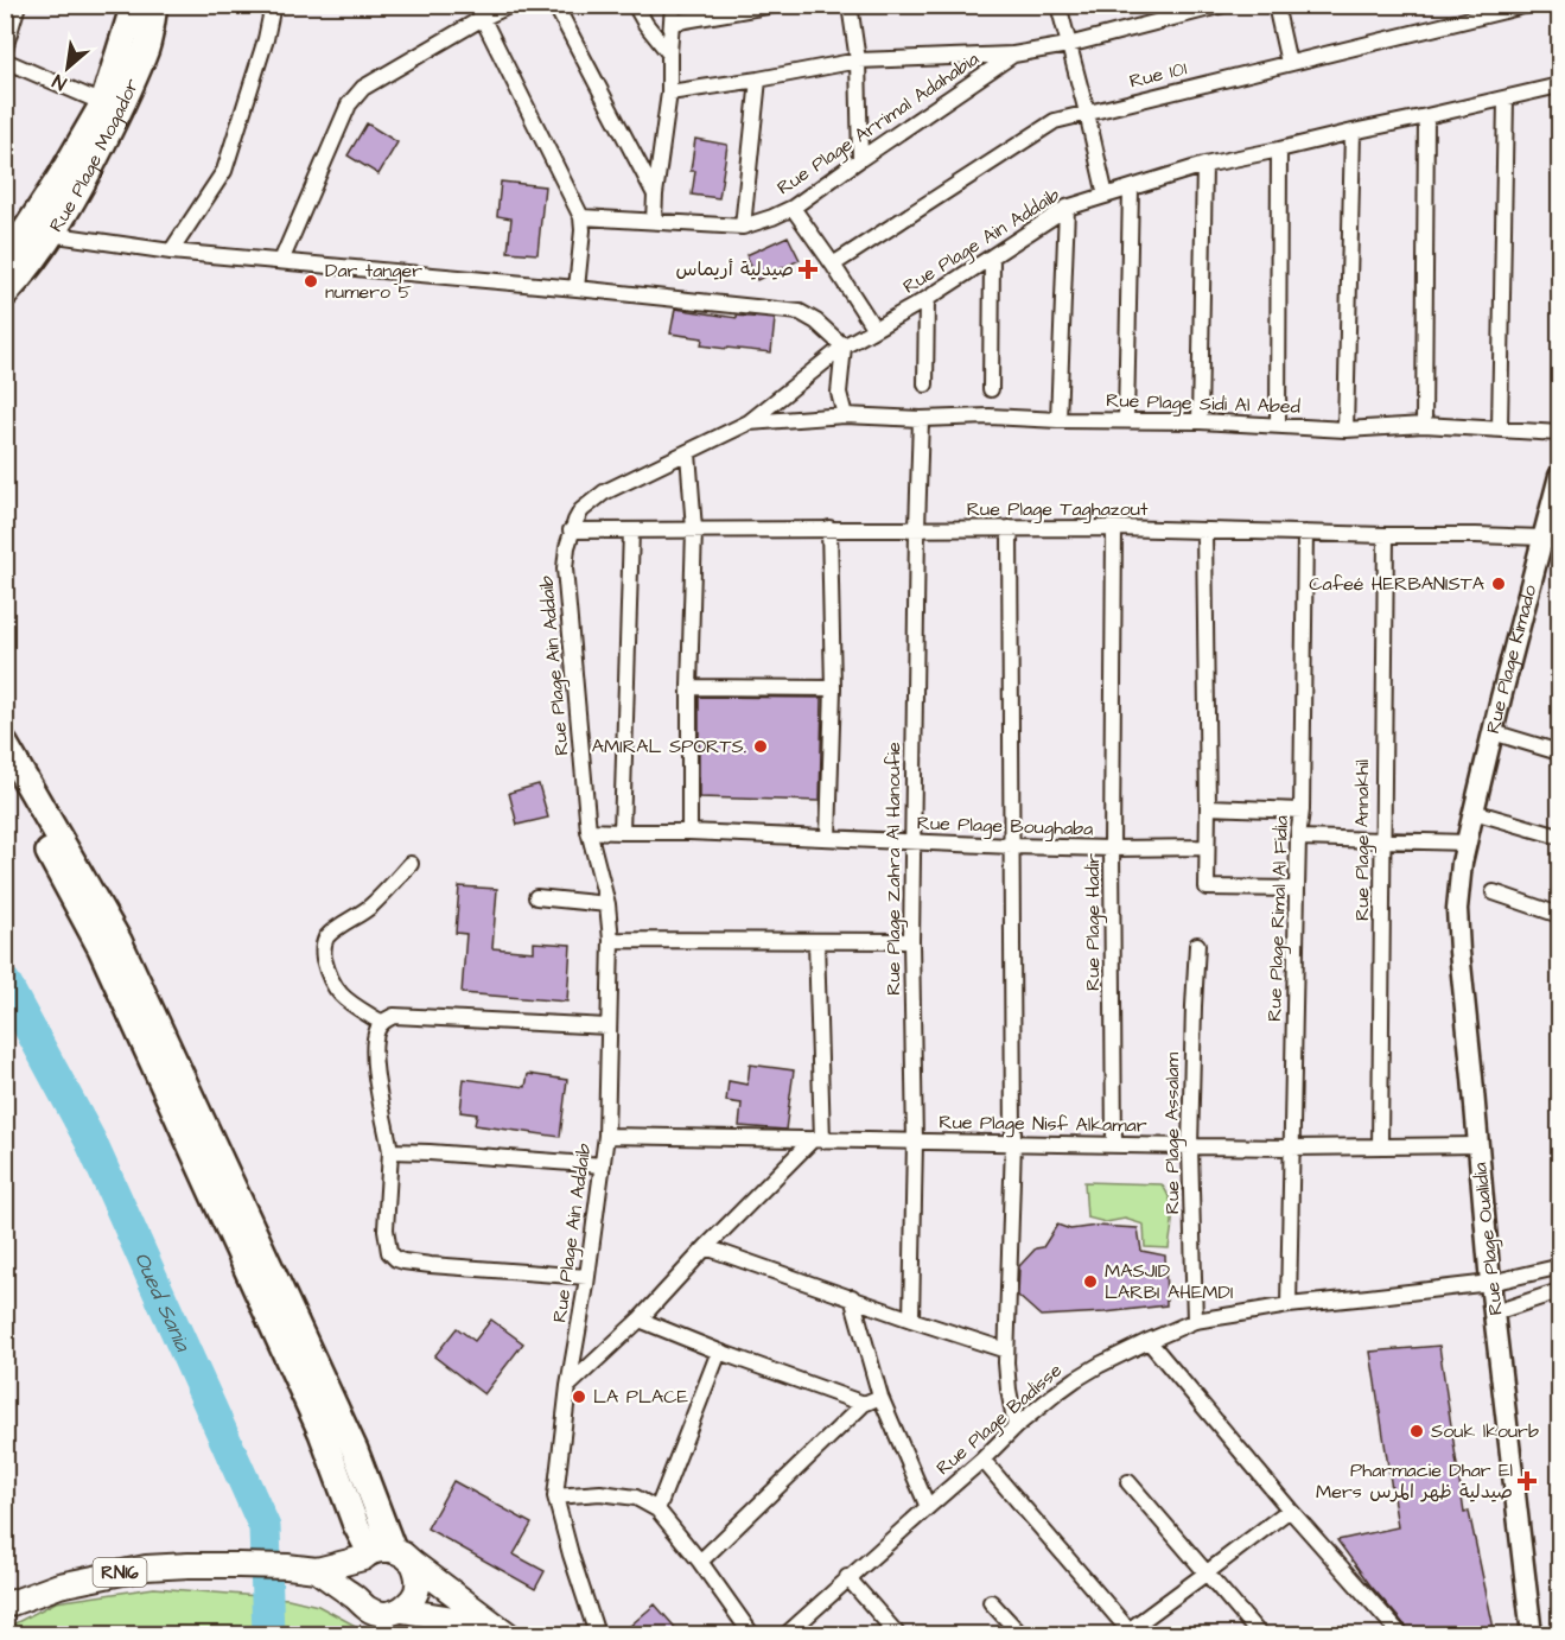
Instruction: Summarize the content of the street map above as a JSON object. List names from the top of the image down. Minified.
{"streets":{"highway":["Rue Plage Mogador"],"main road":["RN16"],"street":["Rue 101","Rue Plage Arrimal Adahabia","Rue Plage Ain Addaib","Rue Plage Sidi Al Abed","Rue Plage Taghazout","Rue Plage Kimado","Rue Plage Boughaba","Rue Plage Annakhil","Rue Plage Zahra Al Hanoufie","Rue Plage Rimal Al Fidia","Rue Plage Hadir","Rue Plage Nisf Alkamar","Rue Plage Assalam","Rue Plage Oualidia","Rue Plage Badisse"]},"crossings":[["Rue Plage Ain Addaib","Rue Plage Sidi Al Abed"],["Rue Plage Ain Addaib","Rue Plage Taghazout"],["Rue Plage Ain Addaib","Rue Plage Boughaba"],["Rue Plage Ain Addaib","Rue Plage Nisf Alkamar"],["Rue Plage Sidi Al Abed","Rue Plage Zahra Al Hanoufie"],["Rue Plage Taghazout","Rue Plage Kimado"],["Rue Plage Taghazout","Rue Plage Annakhil"],["Rue Plage Taghazout","Rue Plage Zahra Al Hanoufie"],["Rue Plage Taghazout","Rue Plage Rimal Al Fidia"],["Rue Plage Taghazout","Rue Plage Hadir"],["Rue Plage Kimado","Rue Plage Oualidia"],["Rue Plage Boughaba","Rue Plage Zahra Al Hanoufie"],["Rue Plage Boughaba","Rue Plage Hadir"],["Rue Plage Annakhil","Rue Plage Nisf Alkamar"],["Rue Plage Zahra Al Hanoufie","Rue Plage Nisf Alkamar"],["Rue Plage Rimal Al Fidia","Rue Plage Nisf Alkamar"],["Rue Plage Rimal Al Fidia","Rue Plage Badisse"],["Rue Plage Hadir","Rue Plage Nisf Alkamar"],["Rue Plage Nisf Alkamar","Rue Plage Assalam"],["Rue Plage Nisf Alkamar","Rue Plage Oualidia"],["Rue Plage Assalam","Rue Plage Badisse"],["Rue Plage Oualidia","Rue Plage Badisse"]],"water":["Oued Sania"],"places":{"health":["صيدلية أريماس","Pharmacie Dhar El Mers صيدلية ظهر المرس"],"other":["Dar tanger numero 5","Cafeé HERBANISTA","AMIRAL SPORTS.","MASJID LARBI AHEMDI","LA PLACE","Souk lkourb"]},"north":"bottom left"}
